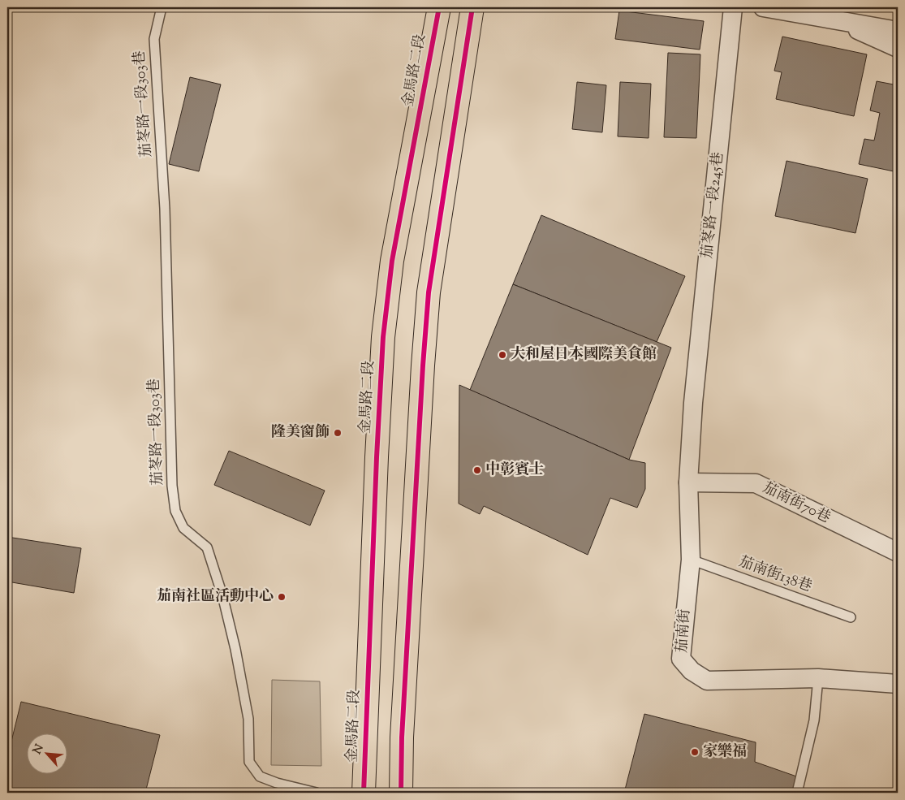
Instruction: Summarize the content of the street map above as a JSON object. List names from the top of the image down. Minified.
{"streets":{"main road":["金馬路二段"],"street":["茄苳路一段245巷","茄南街70巷","茄南街"],"lane":["茄苳路一段303巷","茄南街138巷"]},"crossings":[["茄苳路一段245巷","茄南街"],["茄南街70巷","茄南街"],["茄南街138巷","茄南街"]],"places":["大和屋日本國際美食館","隆美窗飾","中彰賓士","茄南社區活動中心","家樂福"],"north":"top left"}
